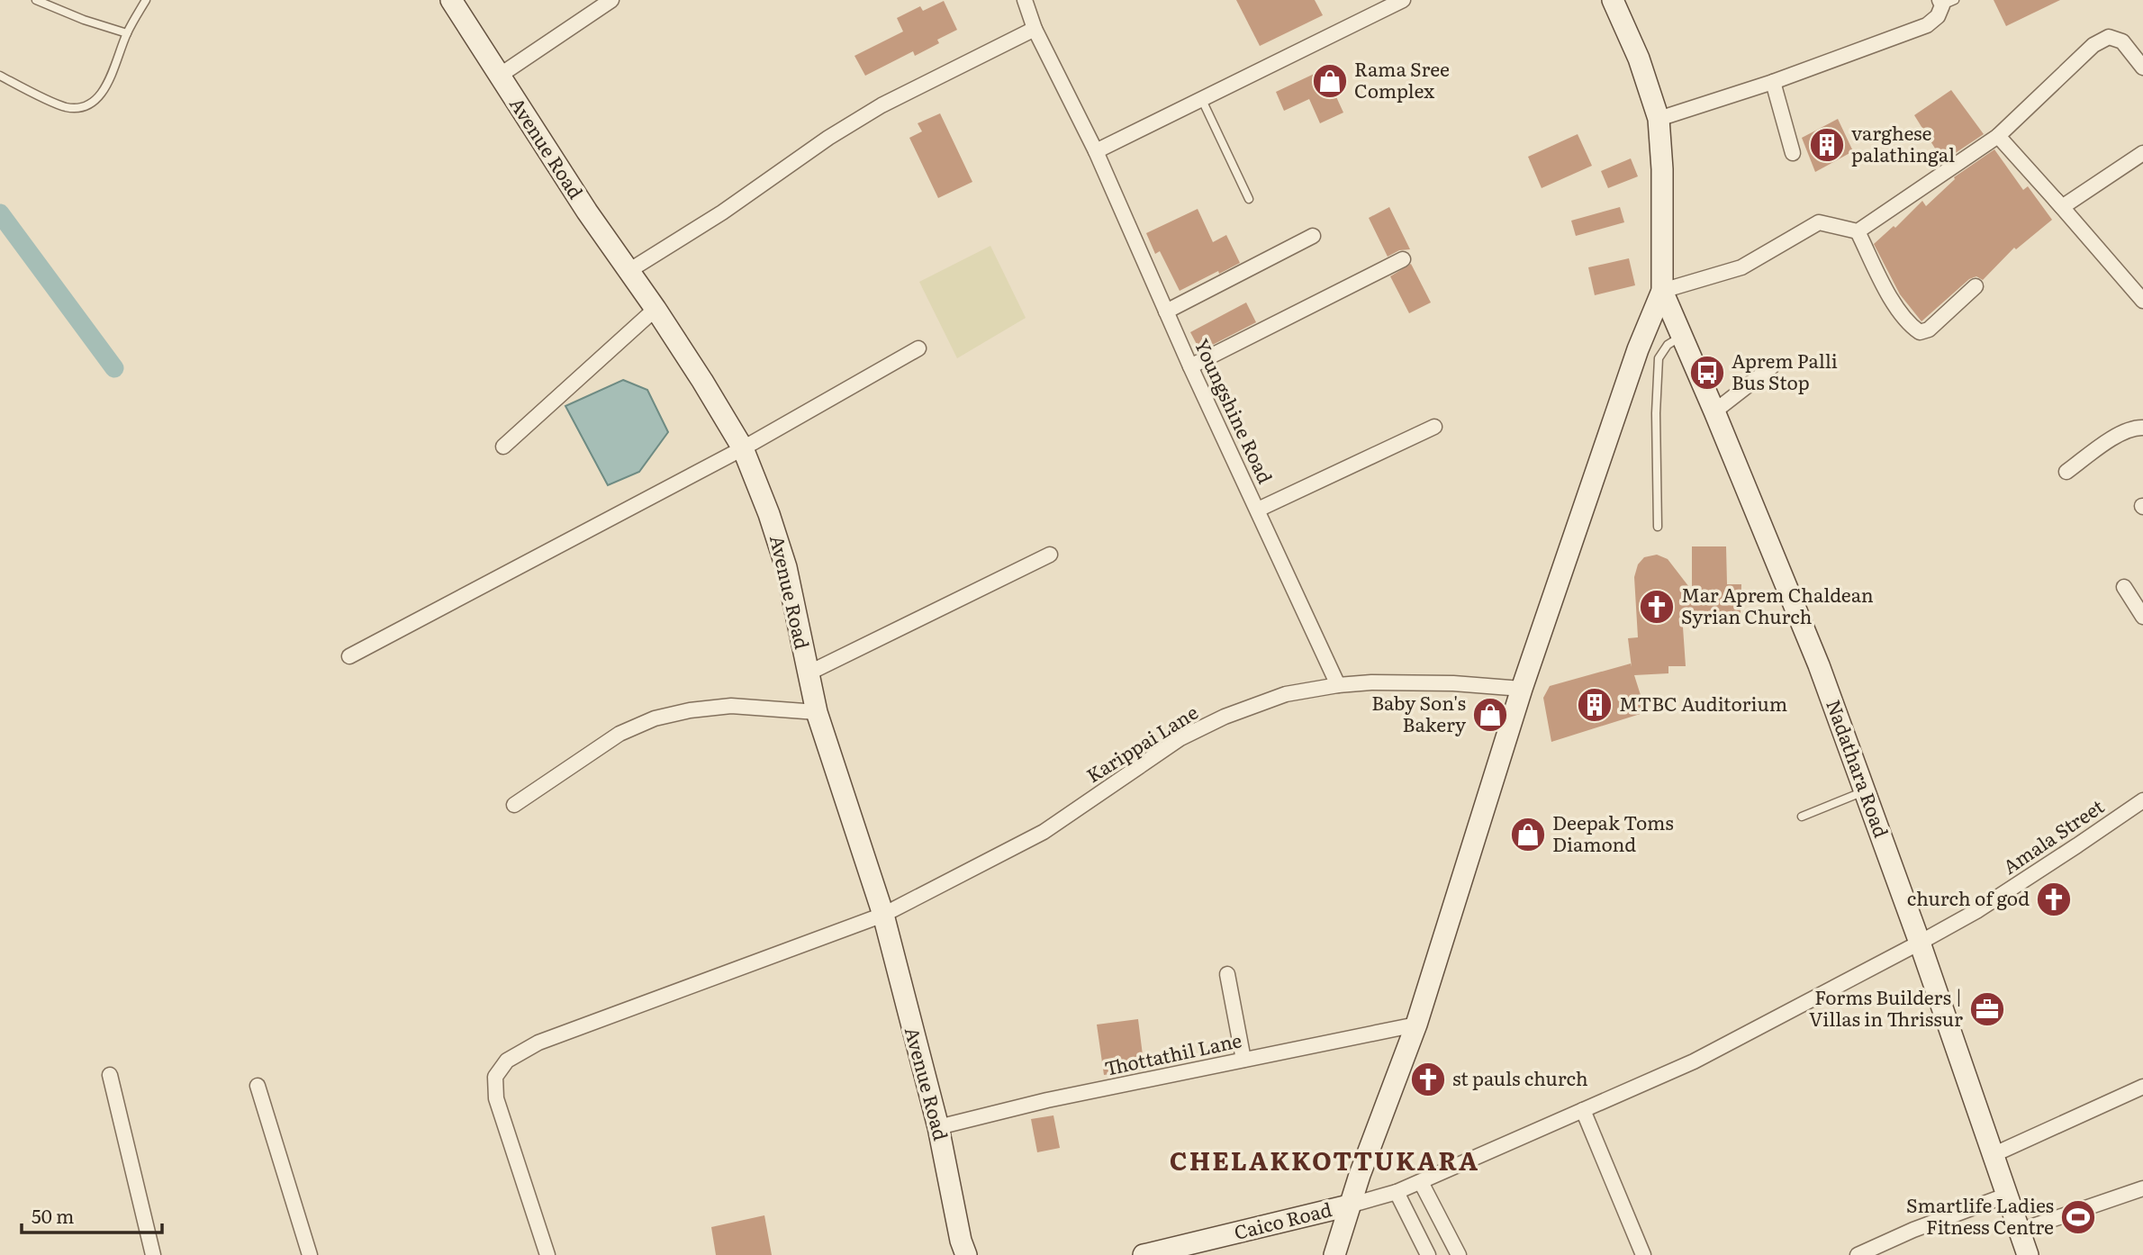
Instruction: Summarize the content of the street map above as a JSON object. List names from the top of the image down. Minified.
{"streets":{"main road":["Avenue Road","Nadathara Road","Caico Road"],"street":["Youngshine Road","Karippai Lane","Amala Street","Thottathil Lane"]},"crossings":[["Avenue Road","Karippai Lane"],["Avenue Road","Thottathil Lane"],["Youngshine Road","Karippai Lane"],["Nadathara Road","Amala Street"],["Amala Street","Caico Road"]],"districts":["CHELAKKOTTUKARA"],"places":{"shop":["Rama Sree Complex","Baby Son's Bakery","Deepak Toms Diamond"],"building":["varghese palathingal","MTBC Auditorium"],"bus stop":["Aprem Palli Bus Stop"],"church":["Mar Aprem Chaldean Syrian Church","church of god","st pauls church"],"office":["Forms Builders | Villas in Thrissur"],"sports":["Smartlife Ladies Fitness Centre"]},"scale_bar":"50 m"}
